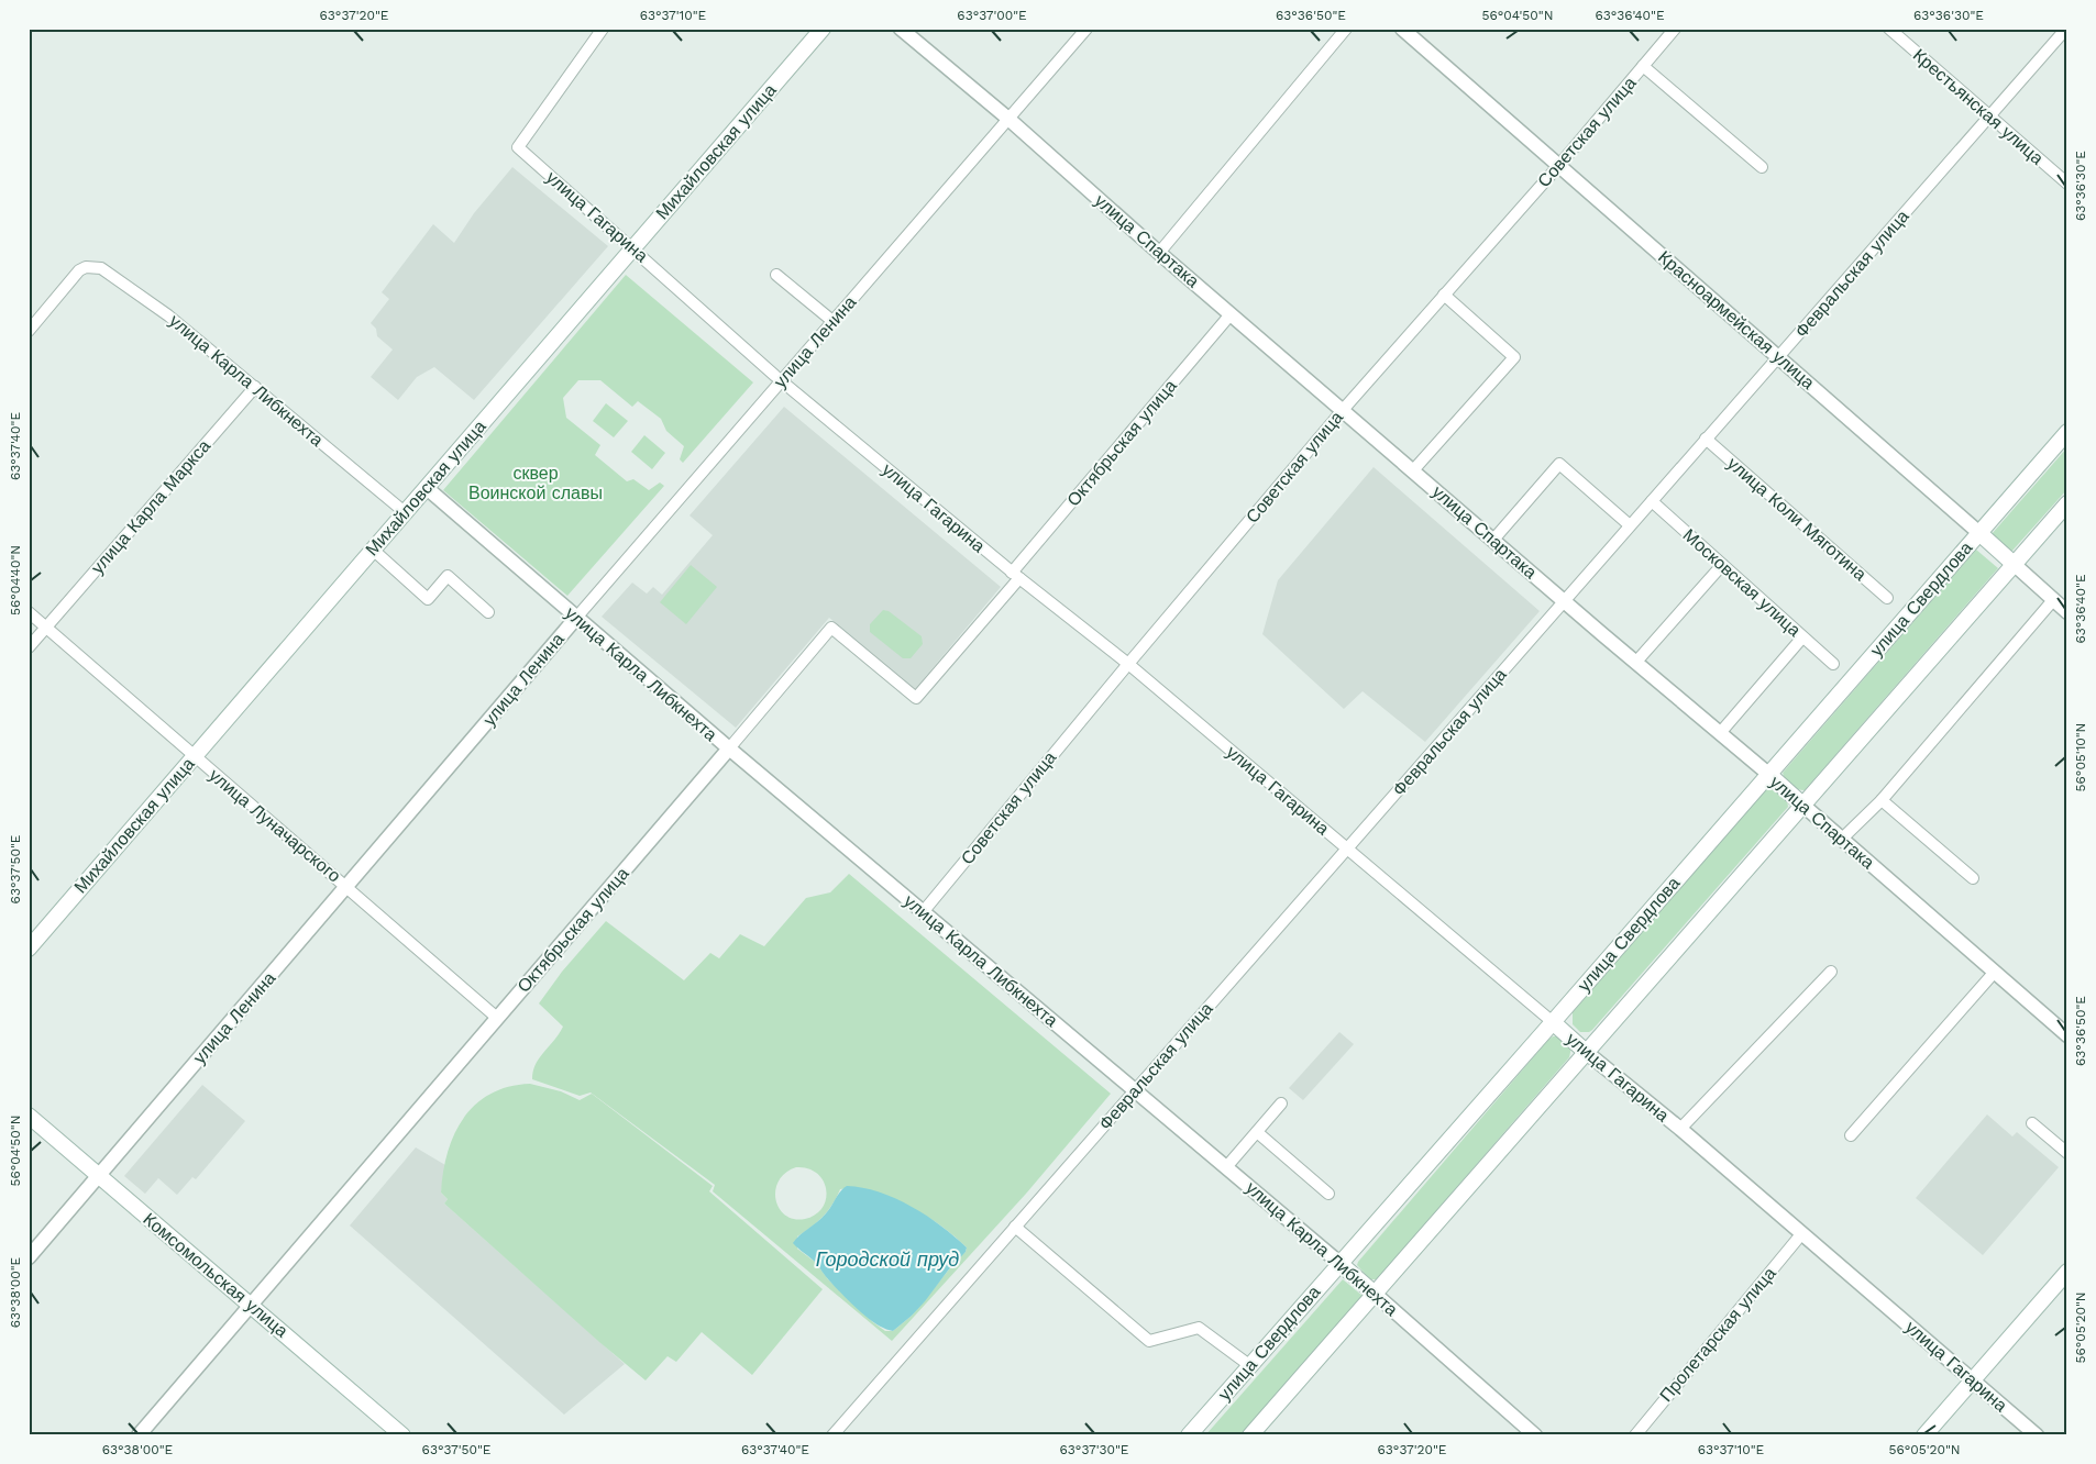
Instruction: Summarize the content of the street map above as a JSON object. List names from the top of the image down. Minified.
{"streets":{"main road":["Михайловская улица","улица Гагарина","улица Спартака","Красноармейская улица","улица Карла Либкнехта","улица Свердлова","Комсомольская улица"],"street":["Крестьянская улица","Советская улица","Февральская улица","улица Ленина","Октябрьская улица","улица Карла Маркса","улица Коли Мяготина","Московская улица","улица Луначарского","Пролетарская улица"]},"crossings":[["Крестьянская улица","Февральская улица"],["Советская улица","улица Гагарина"],["Советская улица","улица Спартака"],["Советская улица","Красноармейская улица"],["Советская улица","улица Карла Либкнехта"],["Михайловская улица","улица Гагарина"],["Михайловская улица","улица Карла Либкнехта"],["Михайловская улица","улица Луначарского"],["улица Гагарина","Февральская улица"],["улица Гагарина","улица Ленина"],["улица Гагарина","Октябрьская улица"],["улица Гагарина","улица Свердлова"],["улица Гагарина","Пролетарская улица"],["улица Спартака","Февральская улица"],["улица Спартака","улица Ленина"],["улица Спартака","Октябрьская улица"],["улица Спартака","улица Свердлова"],["Февральская улица","Красноармейская улица"],["Февральская улица","улица Карла Либкнехта"],["Февральская улица","улица Коли Мяготина"],["Февральская улица","Московская улица"],["Красноармейская улица","улица Свердлова"],["улица Ленина","улица Карла Либкнехта"],["улица Ленина","улица Луначарского"],["улица Ленина","Комсомольская улица"],["улица Карла Либкнехта","Октябрьская улица"],["улица Карла Либкнехта","улица Карла Маркса"],["улица Карла Либкнехта","улица Свердлова"],["Октябрьская улица","улица Луначарского"],["Октябрьская улица","Комсомольская улица"],["улица Карла Маркса","улица Луначарского"]],"water":["Городской пруд"],"parks":["сквер Воинской славы"],"coordinates":["63°37'20\"E","63°37'10\"E","63°37'00\"E","63°36'50\"E","56°04'50\"N","63°36'40\"E","63°36'30\"E","63°37'40\"E","56°04'40\"N","56°05'10\"N","63°37'50\"E","63°38'00\"E","56°05'20\"N","63°37'30\"E"]}
